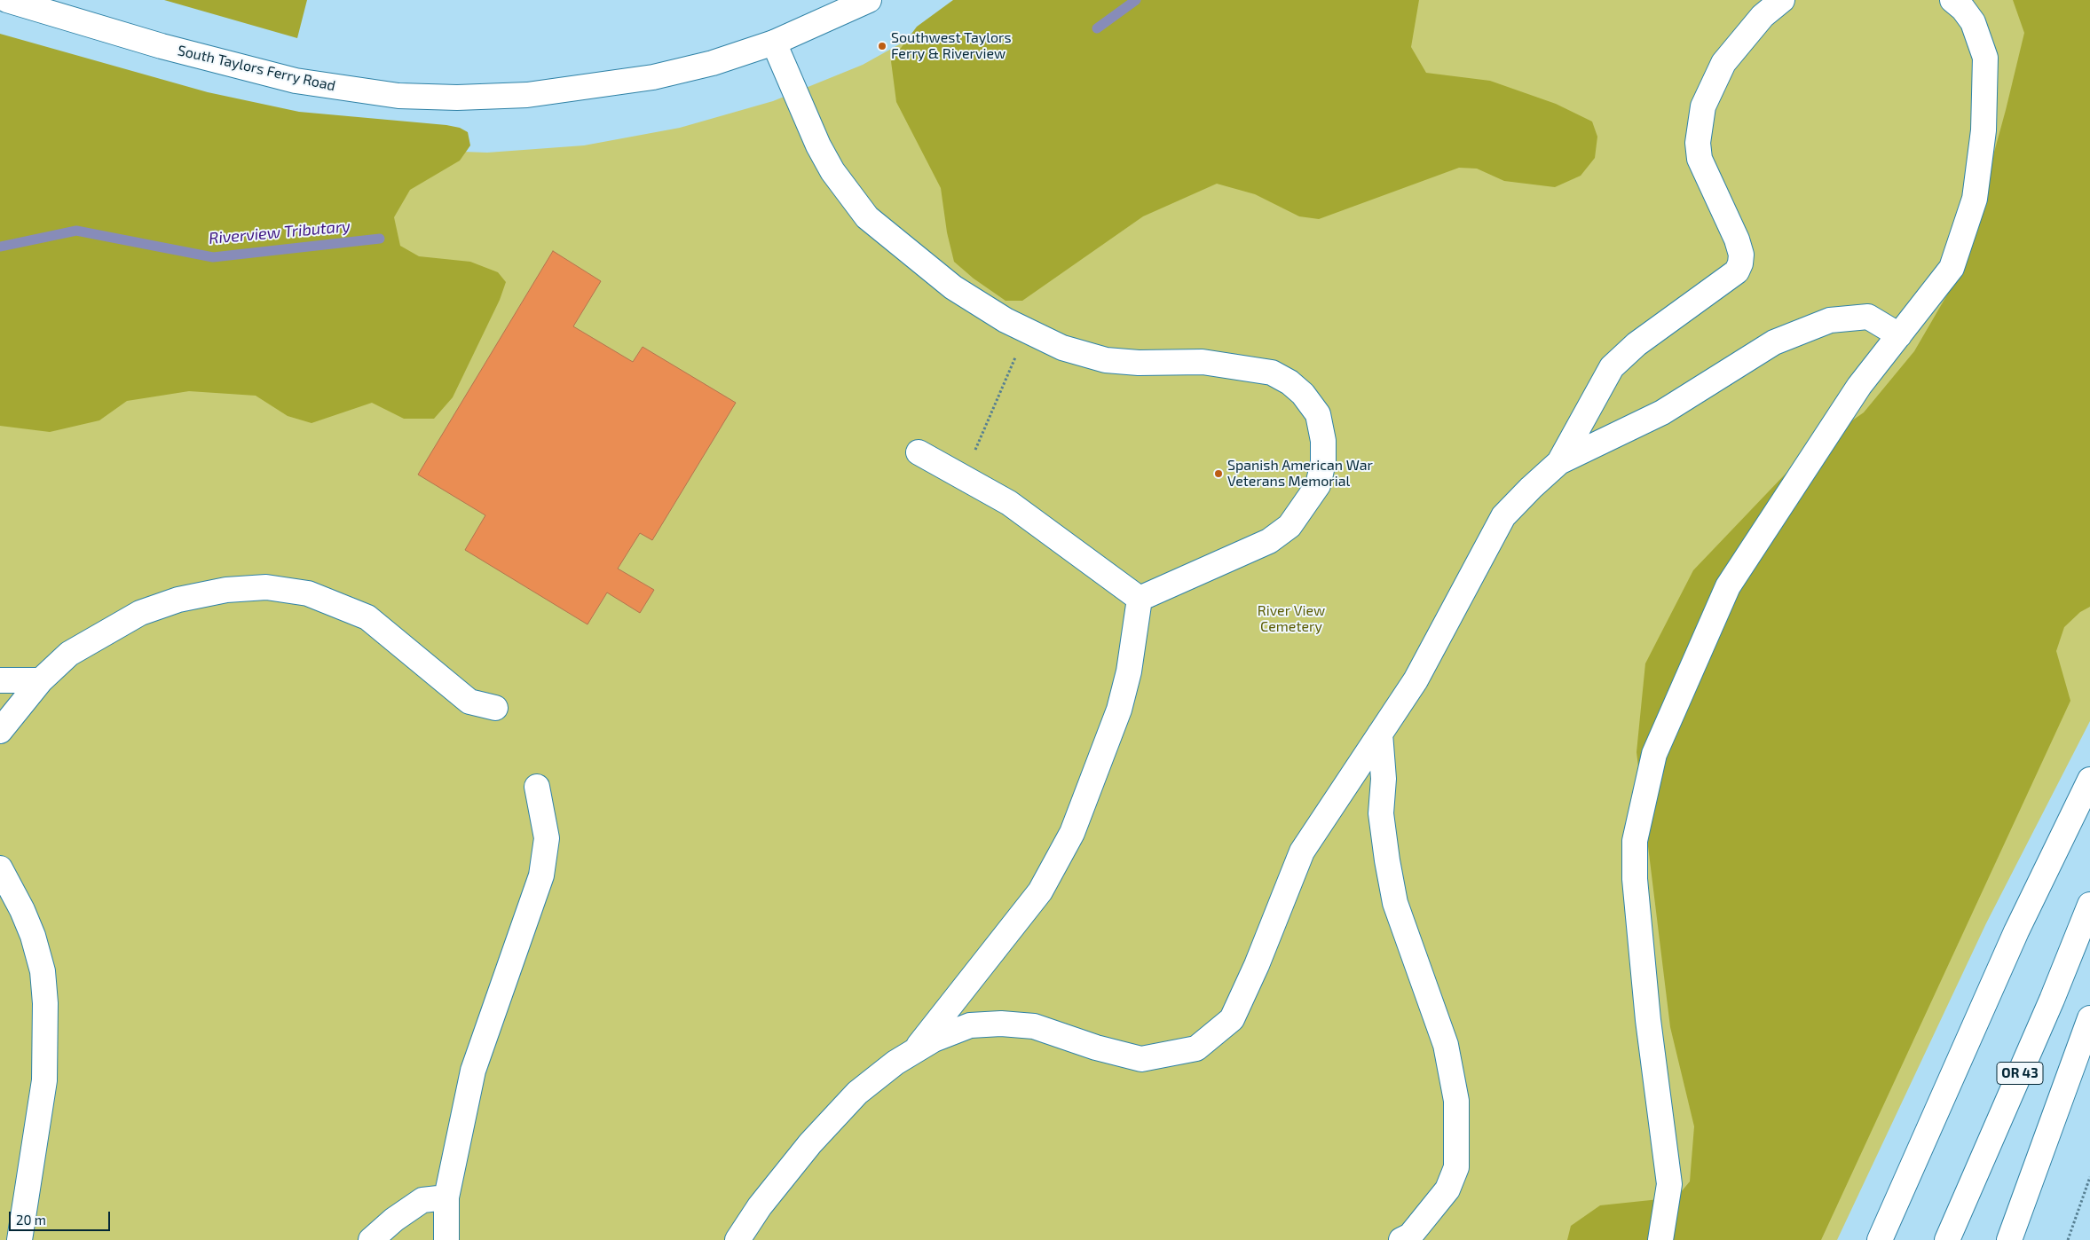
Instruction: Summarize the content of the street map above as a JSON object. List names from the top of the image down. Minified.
{"streets":{"main road":["South Taylors Ferry Road","OR 43"]},"water":["Riverview Tributary"],"parks":["River View Cemetery"],"places":["Southwest Taylors Ferry & Riverview","Spanish American War Veterans Memorial"],"scale_bar":"20 m"}
